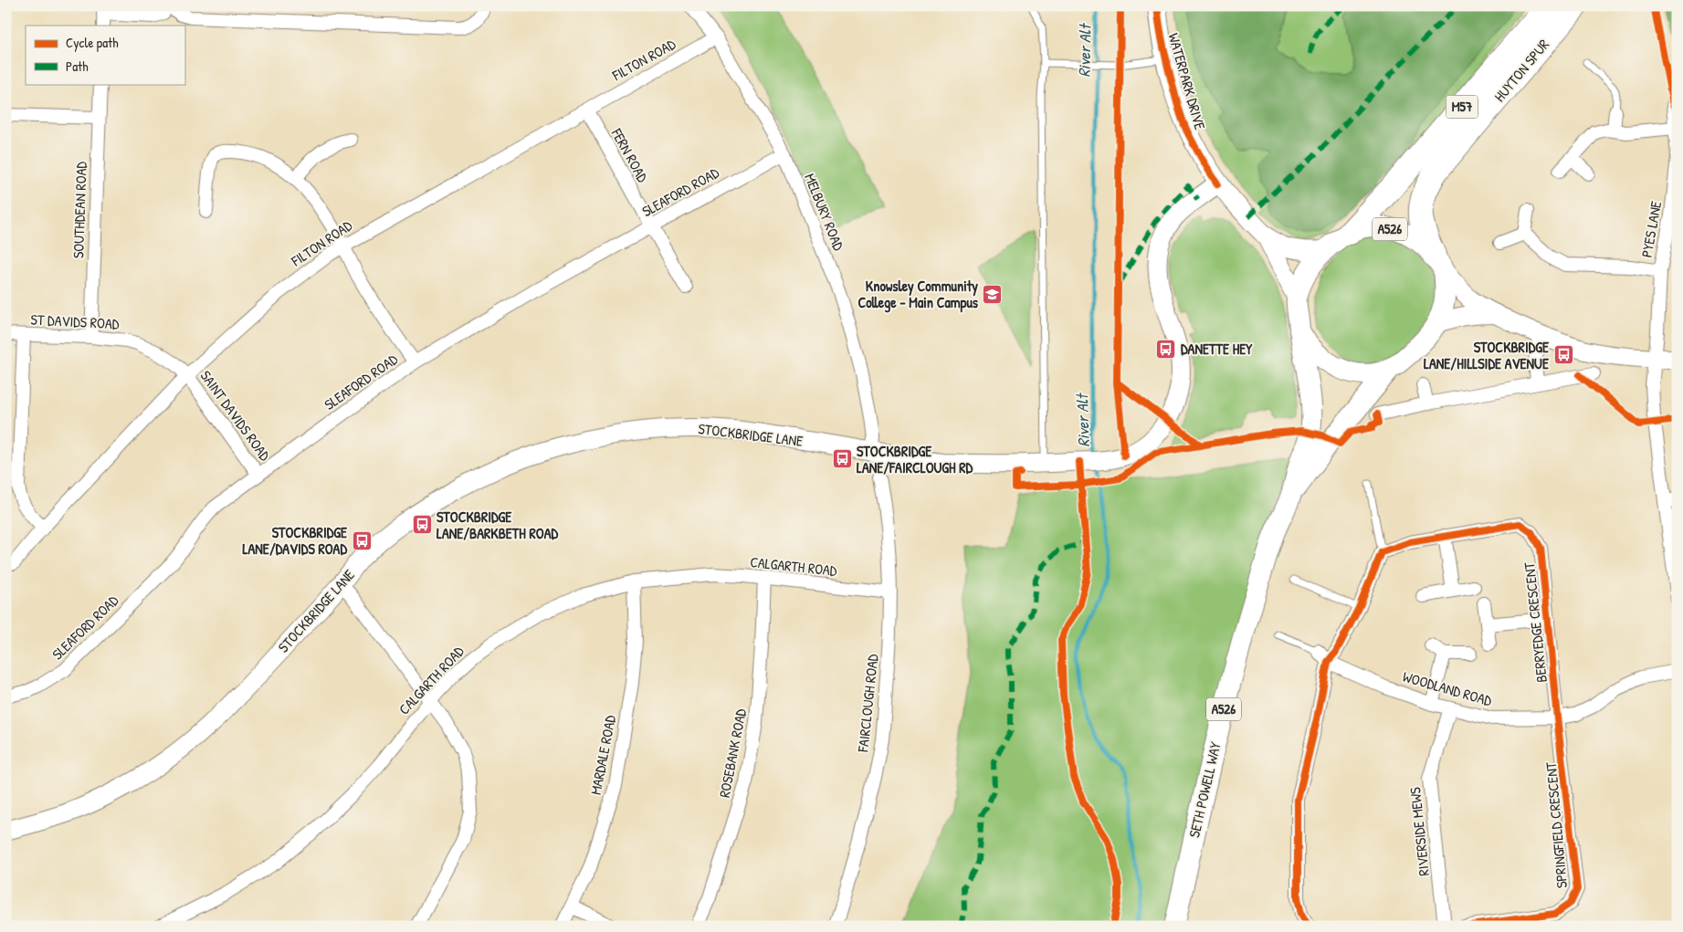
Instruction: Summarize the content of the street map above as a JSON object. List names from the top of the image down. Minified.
{"streets":{"highway":["HUYTON SPUR","M57"],"main road":["WATERPARK DRIVE","A526","STOCKBRIDGE LANE","SETH POWELL WAY"],"street":["FILTON ROAD","FERN ROAD","SLEAFORD ROAD","SOUTHDEAN ROAD","MELBURY ROAD","PYES LANE","ST DAVIDS ROAD","SAINT DAVIDS ROAD","CALGARTH ROAD","BERRYEDGE CRESCENT","WOODLAND ROAD","FAIRCLOUGH ROAD","ROSEBANK ROAD","MARDALE ROAD","SPRINGFIELD CRESCENT","RIVERSIDE MEWS"]},"crossings":[["FILTON ROAD","FERN ROAD"],["FILTON ROAD","MELBURY ROAD"],["FILTON ROAD","ST DAVIDS ROAD"],["FILTON ROAD","SAINT DAVIDS ROAD"],["HUYTON SPUR","A526"],["HUYTON SPUR","SETH POWELL WAY"],["WATERPARK DRIVE","STOCKBRIDGE LANE"],["FERN ROAD","SLEAFORD ROAD"],["SLEAFORD ROAD","MELBURY ROAD"],["SLEAFORD ROAD","SAINT DAVIDS ROAD"],["SOUTHDEAN ROAD","ST DAVIDS ROAD"],["MELBURY ROAD","STOCKBRIDGE LANE"],["A526","SETH POWELL WAY"],["ST DAVIDS ROAD","SAINT DAVIDS ROAD"],["CALGARTH ROAD","FAIRCLOUGH ROAD"],["CALGARTH ROAD","ROSEBANK ROAD"],["CALGARTH ROAD","MARDALE ROAD"],["BERRYEDGE CRESCENT","WOODLAND ROAD"],["BERRYEDGE CRESCENT","SPRINGFIELD CRESCENT"],["WOODLAND ROAD","SPRINGFIELD CRESCENT"],["WOODLAND ROAD","RIVERSIDE MEWS"]],"water":["River Alt"],"places":{"school or university":["Knowsley Community College - Main Campus"],"bus stop":["DANETTE HEY","STOCKBRIDGE LANE/HILLSIDE AVENUE","STOCKBRIDGE LANE/FAIRCLOUGH RD","STOCKBRIDGE LANE/BARKBETH ROAD","STOCKBRIDGE LANE/DAVIDS ROAD"]},"legend":["Cycle path","Path"]}
